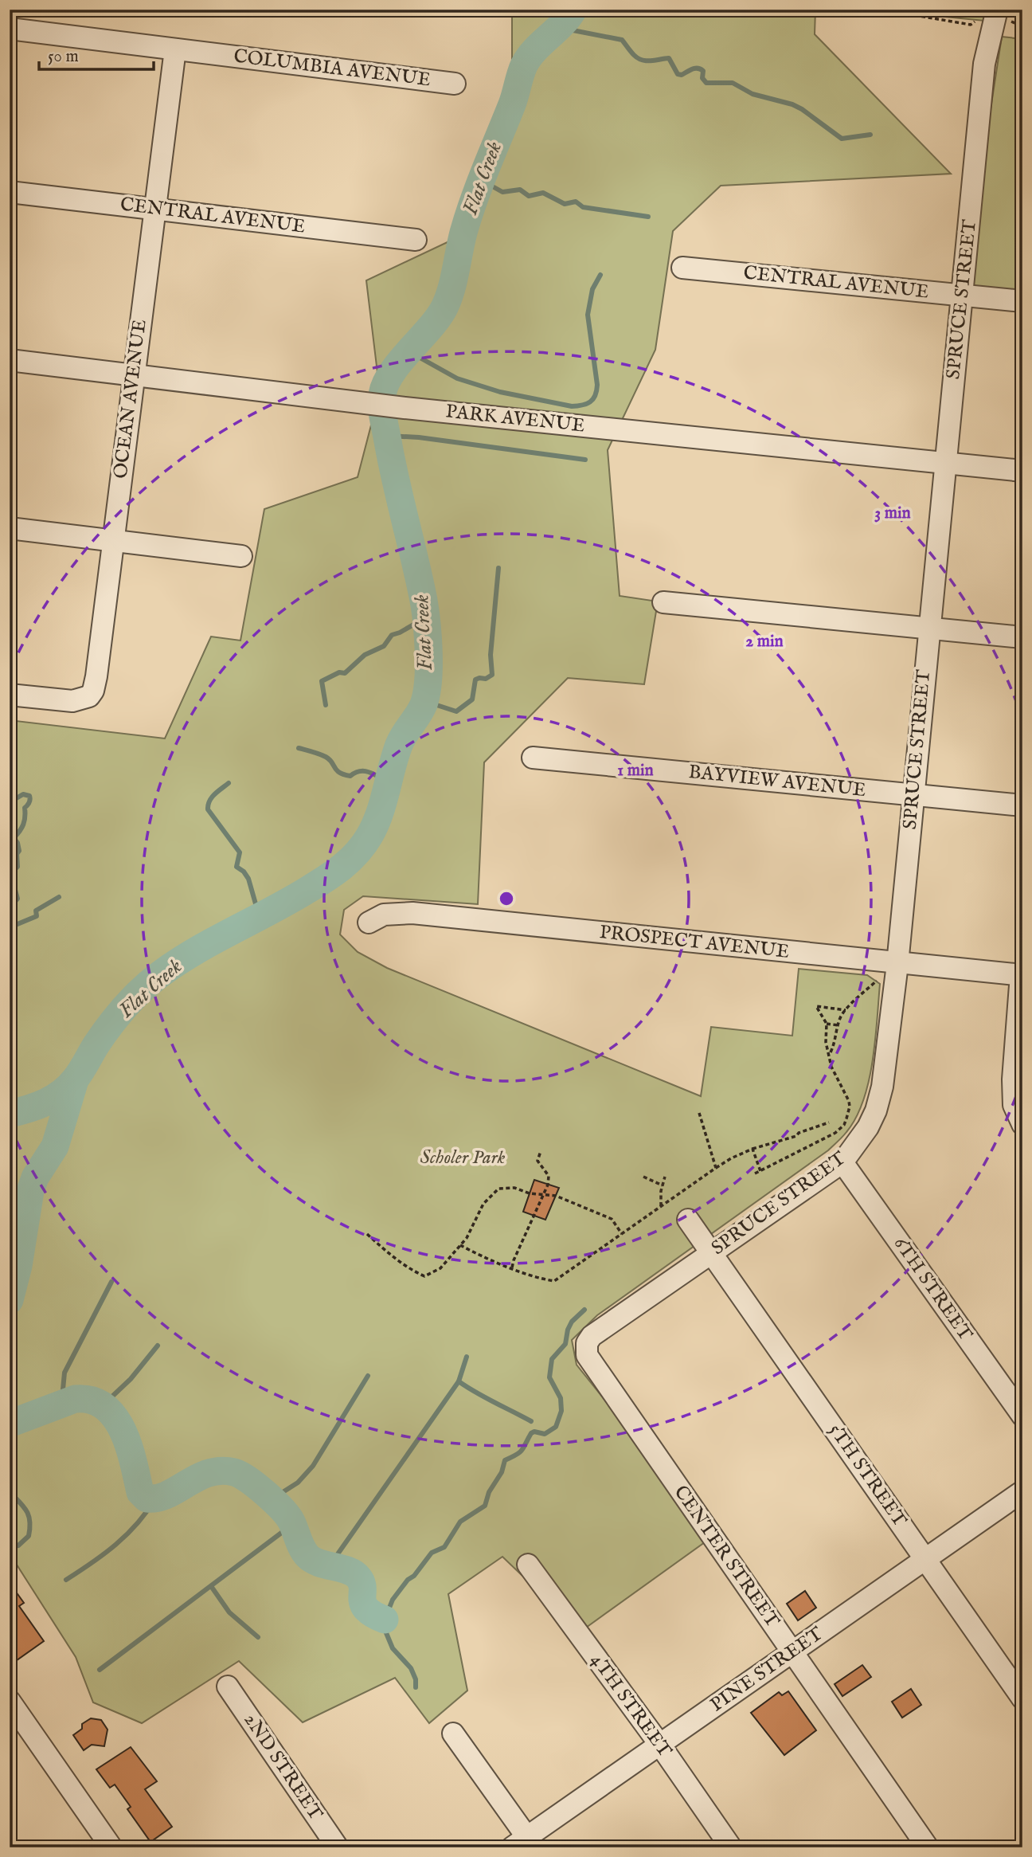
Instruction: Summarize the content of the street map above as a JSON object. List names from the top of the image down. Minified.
{"streets":{"street":["COLUMBIA AVENUE","CENTRAL AVENUE","SPRUCE STREET","OCEAN AVENUE","PARK AVENUE","BAYVIEW AVENUE","PROSPECT AVENUE","6TH STREET","5TH STREET","CENTER STREET","PINE STREET","4TH STREET","2ND STREET"]},"crossings":[["COLUMBIA AVENUE","OCEAN AVENUE"],["CENTRAL AVENUE","SPRUCE STREET"],["CENTRAL AVENUE","OCEAN AVENUE"],["SPRUCE STREET","PARK AVENUE"],["SPRUCE STREET","BAYVIEW AVENUE"],["SPRUCE STREET","PROSPECT AVENUE"],["SPRUCE STREET","6TH STREET"],["SPRUCE STREET","5TH STREET"],["SPRUCE STREET","CENTER STREET"],["OCEAN AVENUE","PARK AVENUE"],["5TH STREET","PINE STREET"],["CENTER STREET","PINE STREET"],["PINE STREET","4TH STREET"]],"water":["Flat Creek"],"parks":["Scholer Park"],"scale_bar":"50 m","rings":["3 min","2 min","1 min"]}
